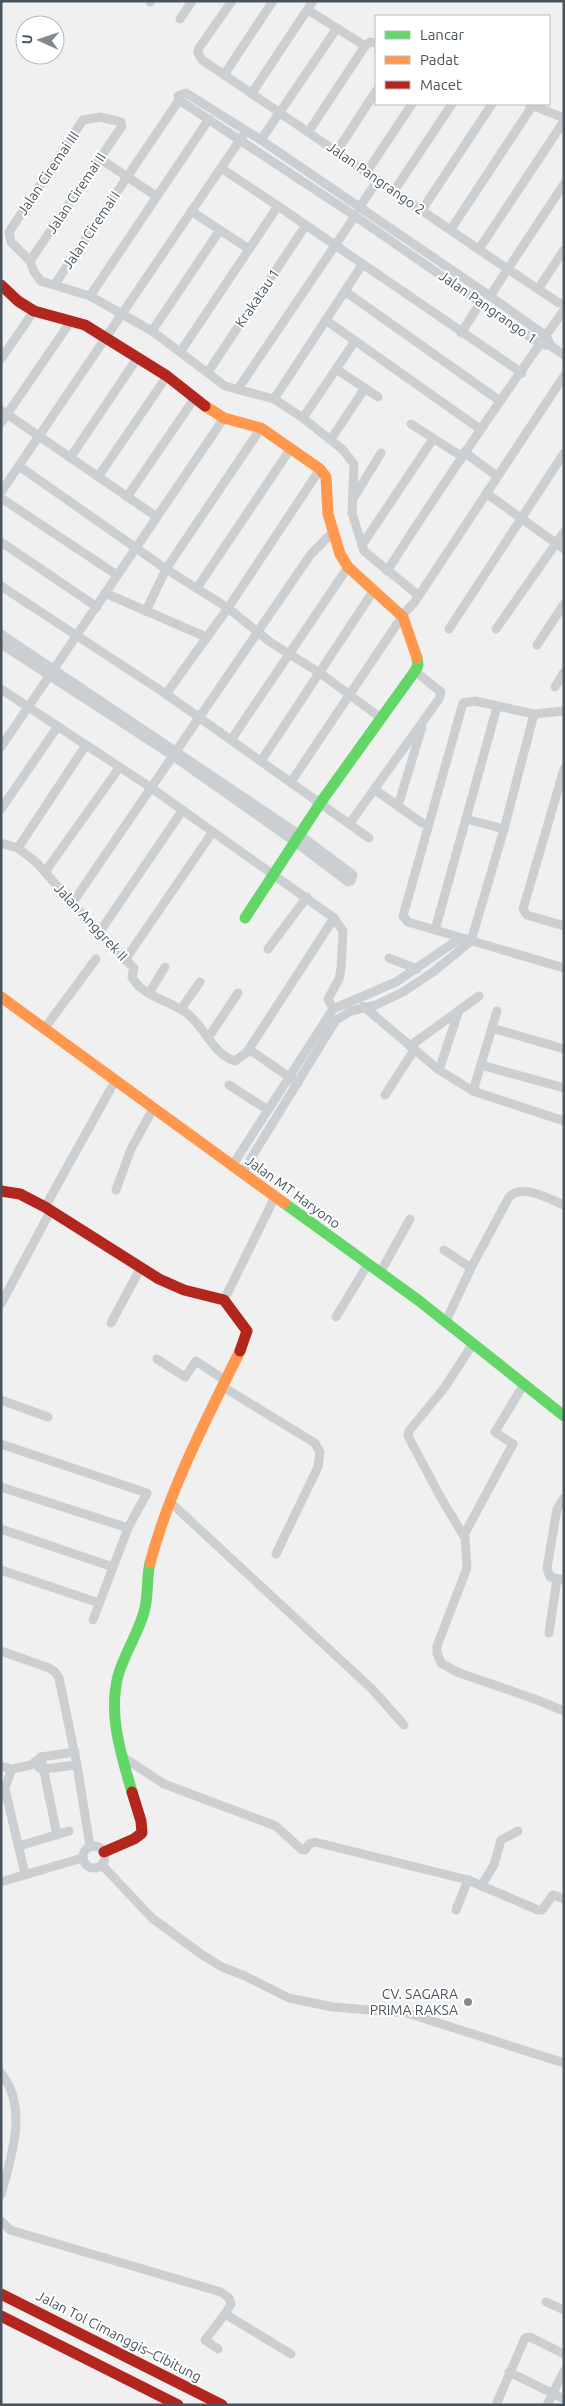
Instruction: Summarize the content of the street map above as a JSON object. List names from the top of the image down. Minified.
{"streets":{"main road":["Jalan MT Haryono","Jalan Tol Cimanggis–Cibitung"],"street":["Jalan Ciremai III","Jalan Pangrango 2","Jalan Ciremai II","Jalan Ciremai I","Krakatau 1","Jalan Pangrango 1","Jalan Anggrek II"]},"crossings":[["Jalan Ciremai III","Jalan Ciremai II"],["Jalan Ciremai I","Jalan Pangrango 1"]],"places":["CV. SAGARA PRIMA RAKSA"],"legend":["Lancar","Padat","Macet"],"north":"left"}
